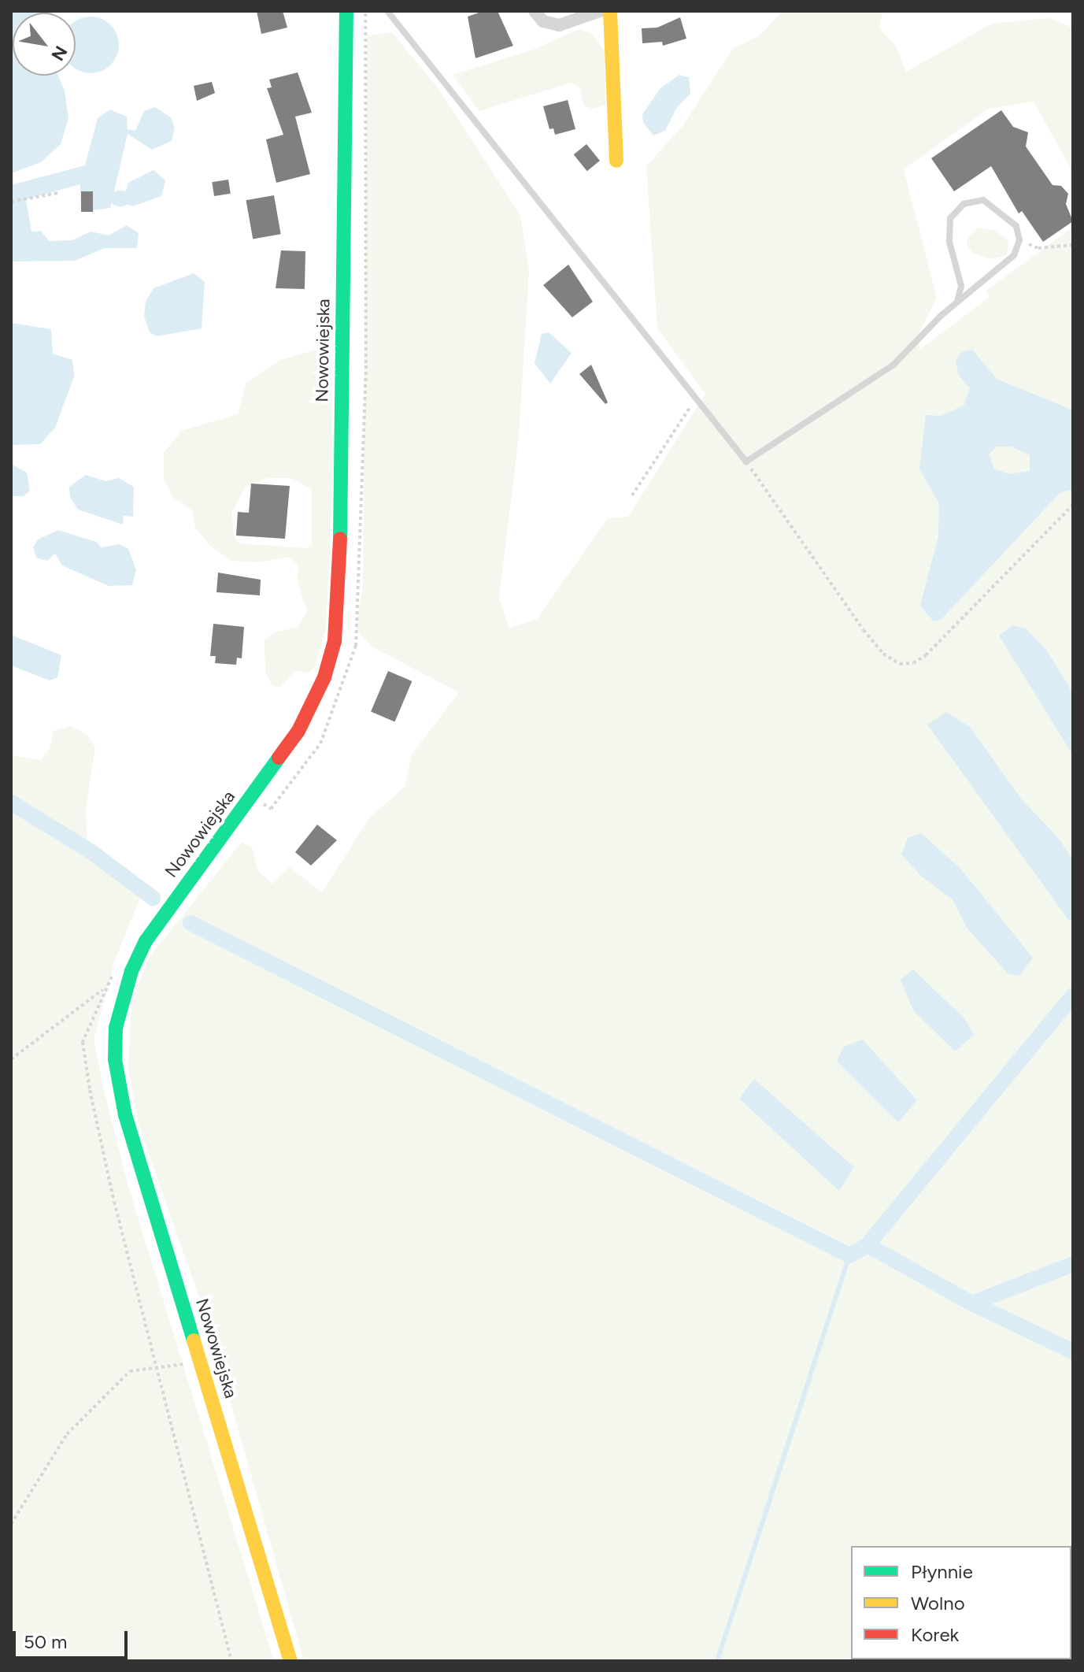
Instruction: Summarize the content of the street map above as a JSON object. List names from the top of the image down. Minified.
{"streets":{"street":["Nowowiejska"]},"legend":["Płynnie","Wolno","Korek"],"scale_bar":"50 m","north":"bottom right"}
